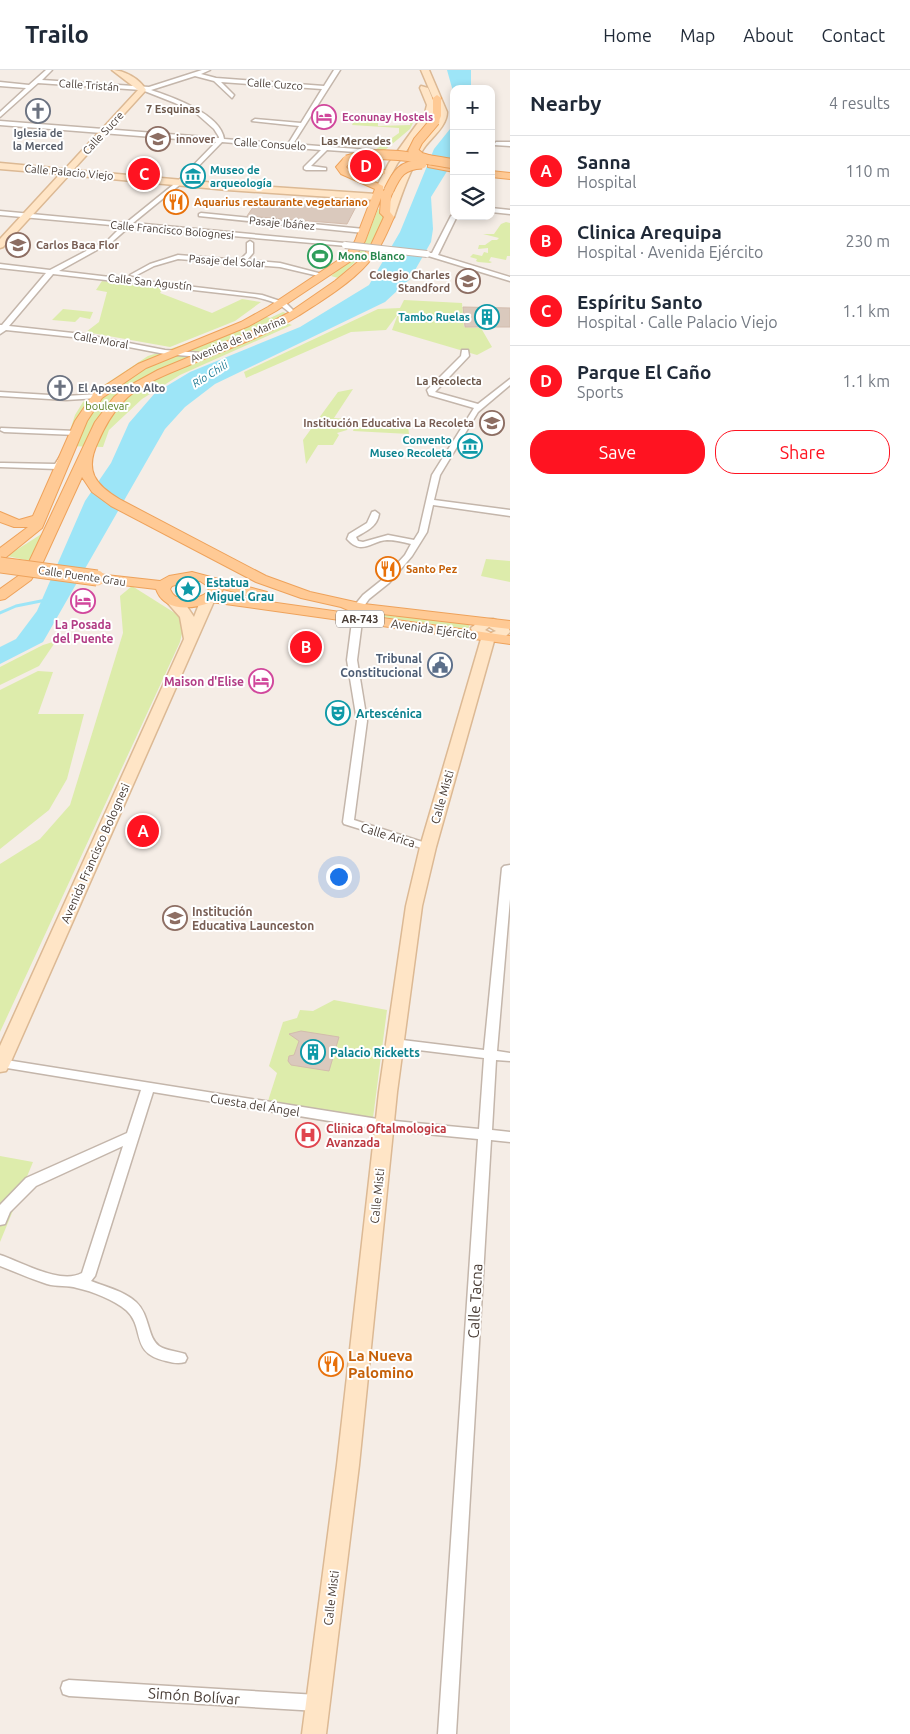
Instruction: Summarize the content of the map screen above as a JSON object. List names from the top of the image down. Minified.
{"streets":{"main road":["Avenida de la Marina","Calle Puente Grau","AR-743","Avenida Ejército"],"street":["Calle Cuzco","Calle Tristán","Calle Sucre","Calle Consuelo","Calle Palacio Viejo","Pasaje Ibáñez","Calle Francisco Bolognesi","Pasaje del Solar","Calle San Agustín","Calle Moral","Calle Misti","Calle Arica","Avenida Francisco Bolognesi","Cuesta del Ángel","Calle Tacna","Simón Bolívar"]},"crossings":[["Calle Tristán","Calle Sucre"],["Calle Sucre","Calle Consuelo"],["Calle Sucre","Calle Palacio Viejo"],["Calle Sucre","Calle Francisco Bolognesi"],["Calle Palacio Viejo","Avenida de la Marina"],["Pasaje Ibáñez","Avenida de la Marina"],["Pasaje del Solar","Avenida de la Marina"],["Calle San Agustín","Avenida de la Marina"],["Avenida de la Marina","Calle Moral"],["Calle Puente Grau","AR-743"],["AR-743","Avenida Ejército"],["AR-743","Avenida Francisco Bolognesi"],["Avenida Ejército","Calle Misti"],["Avenida Ejército","Calle Arica"],["Avenida Ejército","Avenida Francisco Bolognesi"],["Calle Misti","Calle Arica"],["Calle Misti","Cuesta del Ángel"],["Calle Misti","Simón Bolívar"],["Avenida Francisco Bolognesi","Cuesta del Ángel"],["Cuesta del Ángel","Calle Tacna"]],"districts":["7 Esquinas","Las Mercedes","La Recolecta"],"water":["Río Chili"],"parks":["boulevar"],"places":{"church":["Iglesia de la Merced","El Aposento Alto"],"hotel":["Econunay Hostels","La Posada del Puente","Maison d'Elise"],"school or university":["innover","Carlos Baca Flor","Colegio Charles Standford","Institución Educativa La Recoleta","Institución Educativa Launceston"],"museum":["Museo de arqueología","Convento Museo Recoleta"],"restaurant":["Aquarius restaurante vegetariano","Santo Pez","La Nueva Palomino"],"sports":["Mono Blanco"],"building":["Tambo Ruelas","Palacio Ricketts"],"place":["Estatua Miguel Grau"],"public building":["Tribunal Constitucional"],"theatre":["Artescénica"],"hospital":["Clinica Oftalmologica Avanzada"]},"page":{"header":"Trailo","nav":["Home","Map","About","Contact"],"heading":["Nearby","4 results"],"map_buttons":["+","−"],"list":[{"mark":"A","name":"Sanna","note":"Hospital","value":"110 m"},{"mark":"B","name":"Clinica Arequipa","note":"Hospital · Avenida Ejército","value":"230 m"},{"mark":"C","name":"Espíritu Santo","note":"Hospital · Calle Palacio Viejo","value":"1.1 km"},{"mark":"D","name":"Parque El Caño","note":"Sports","value":"1.1 km"}],"pins":["D","C","B","A"],"buttons":["Save","Share"]}}
